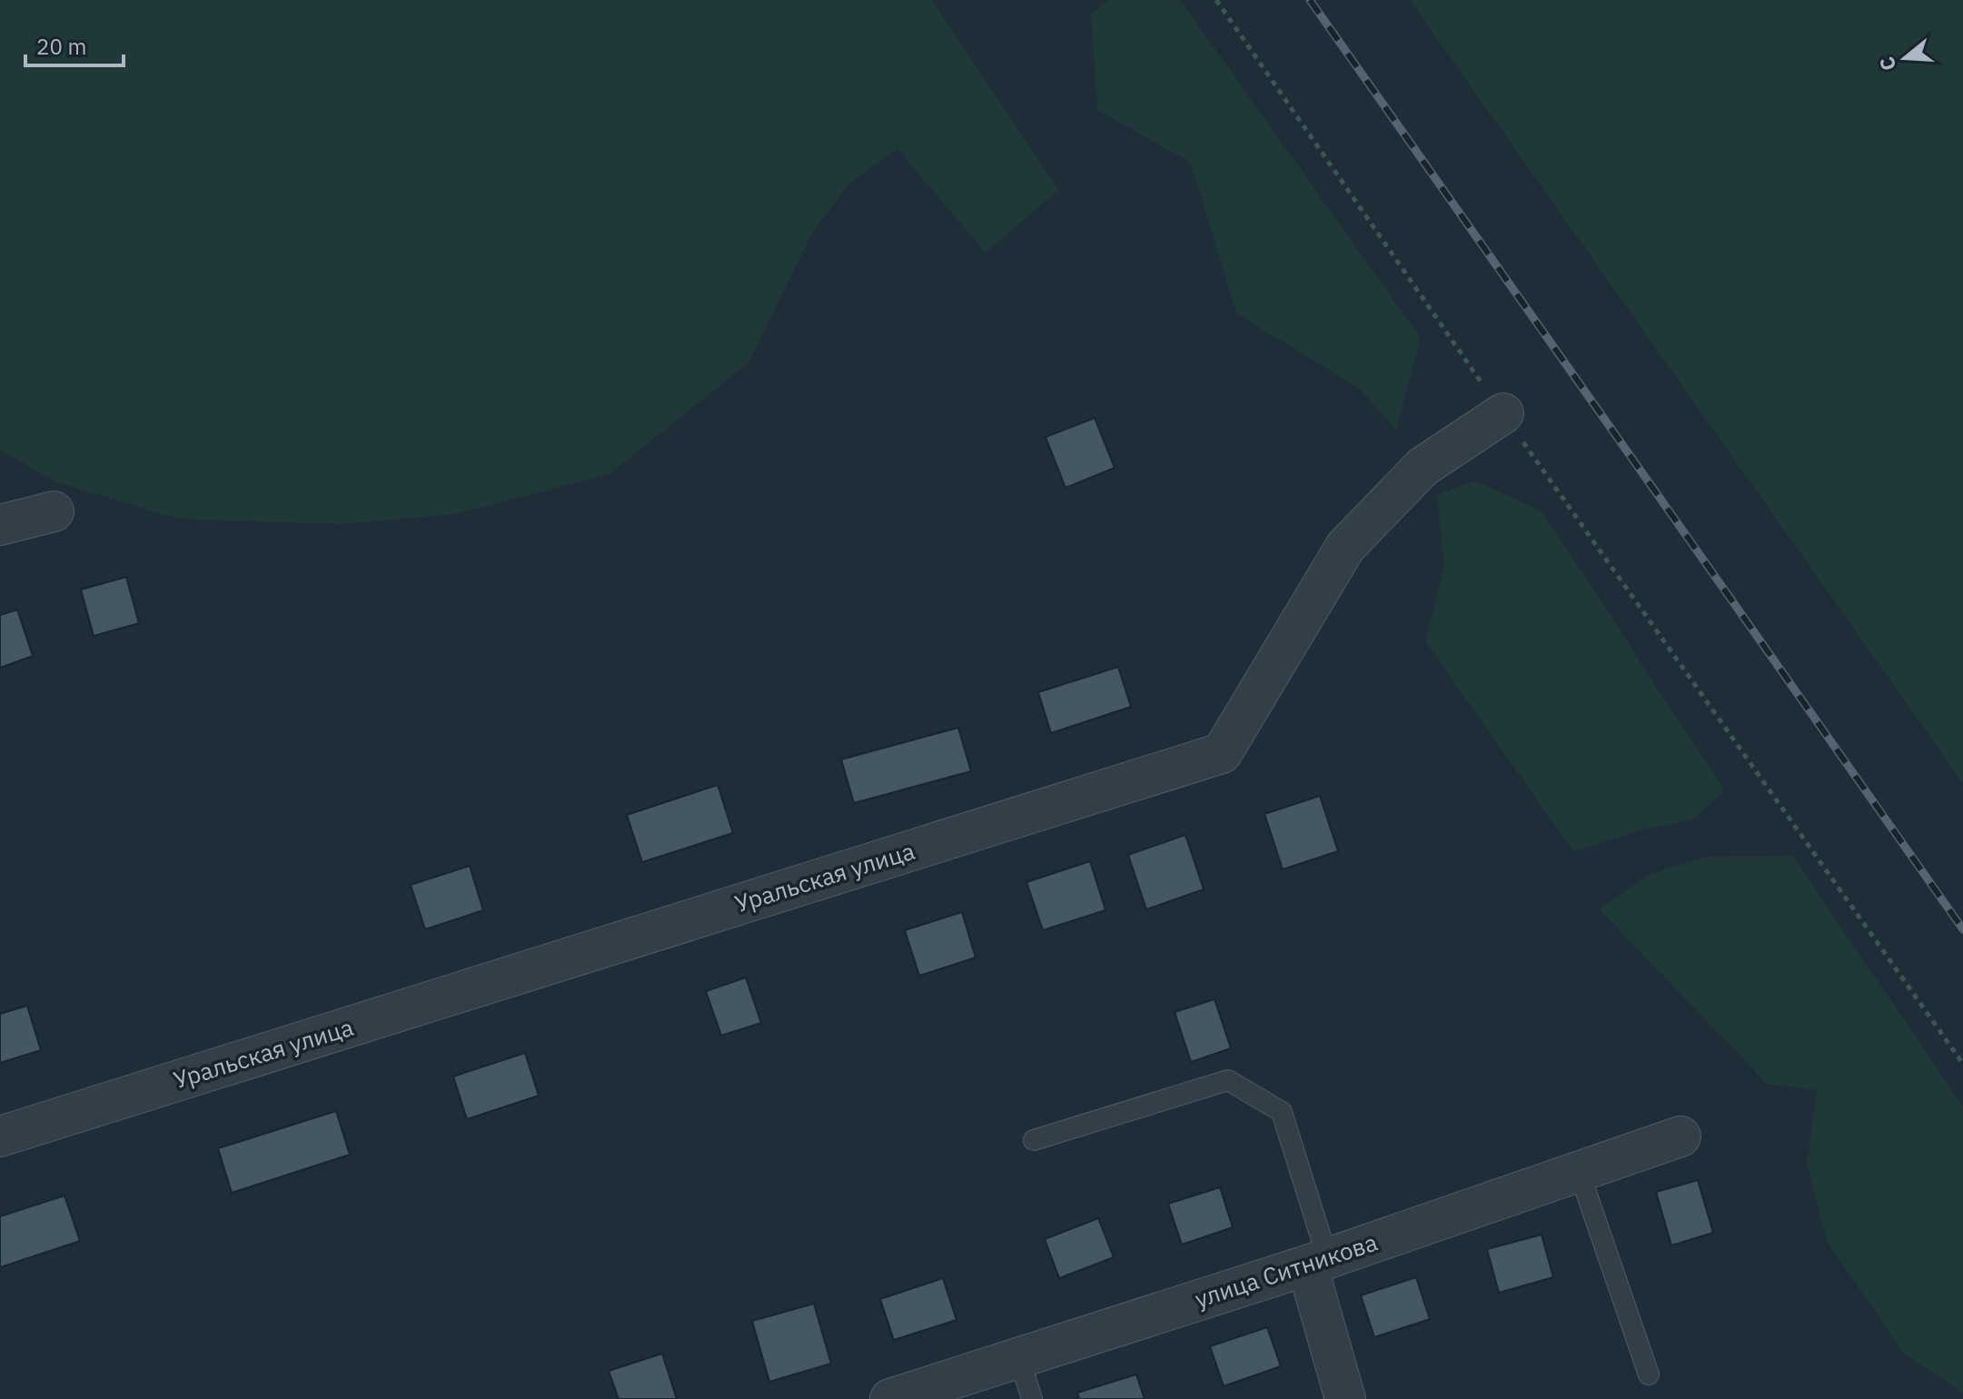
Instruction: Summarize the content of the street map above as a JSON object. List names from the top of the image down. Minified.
{"streets":{"street":["Уральская улица","улица Ситникова"]},"scale_bar":"20 m","north":"left"}
